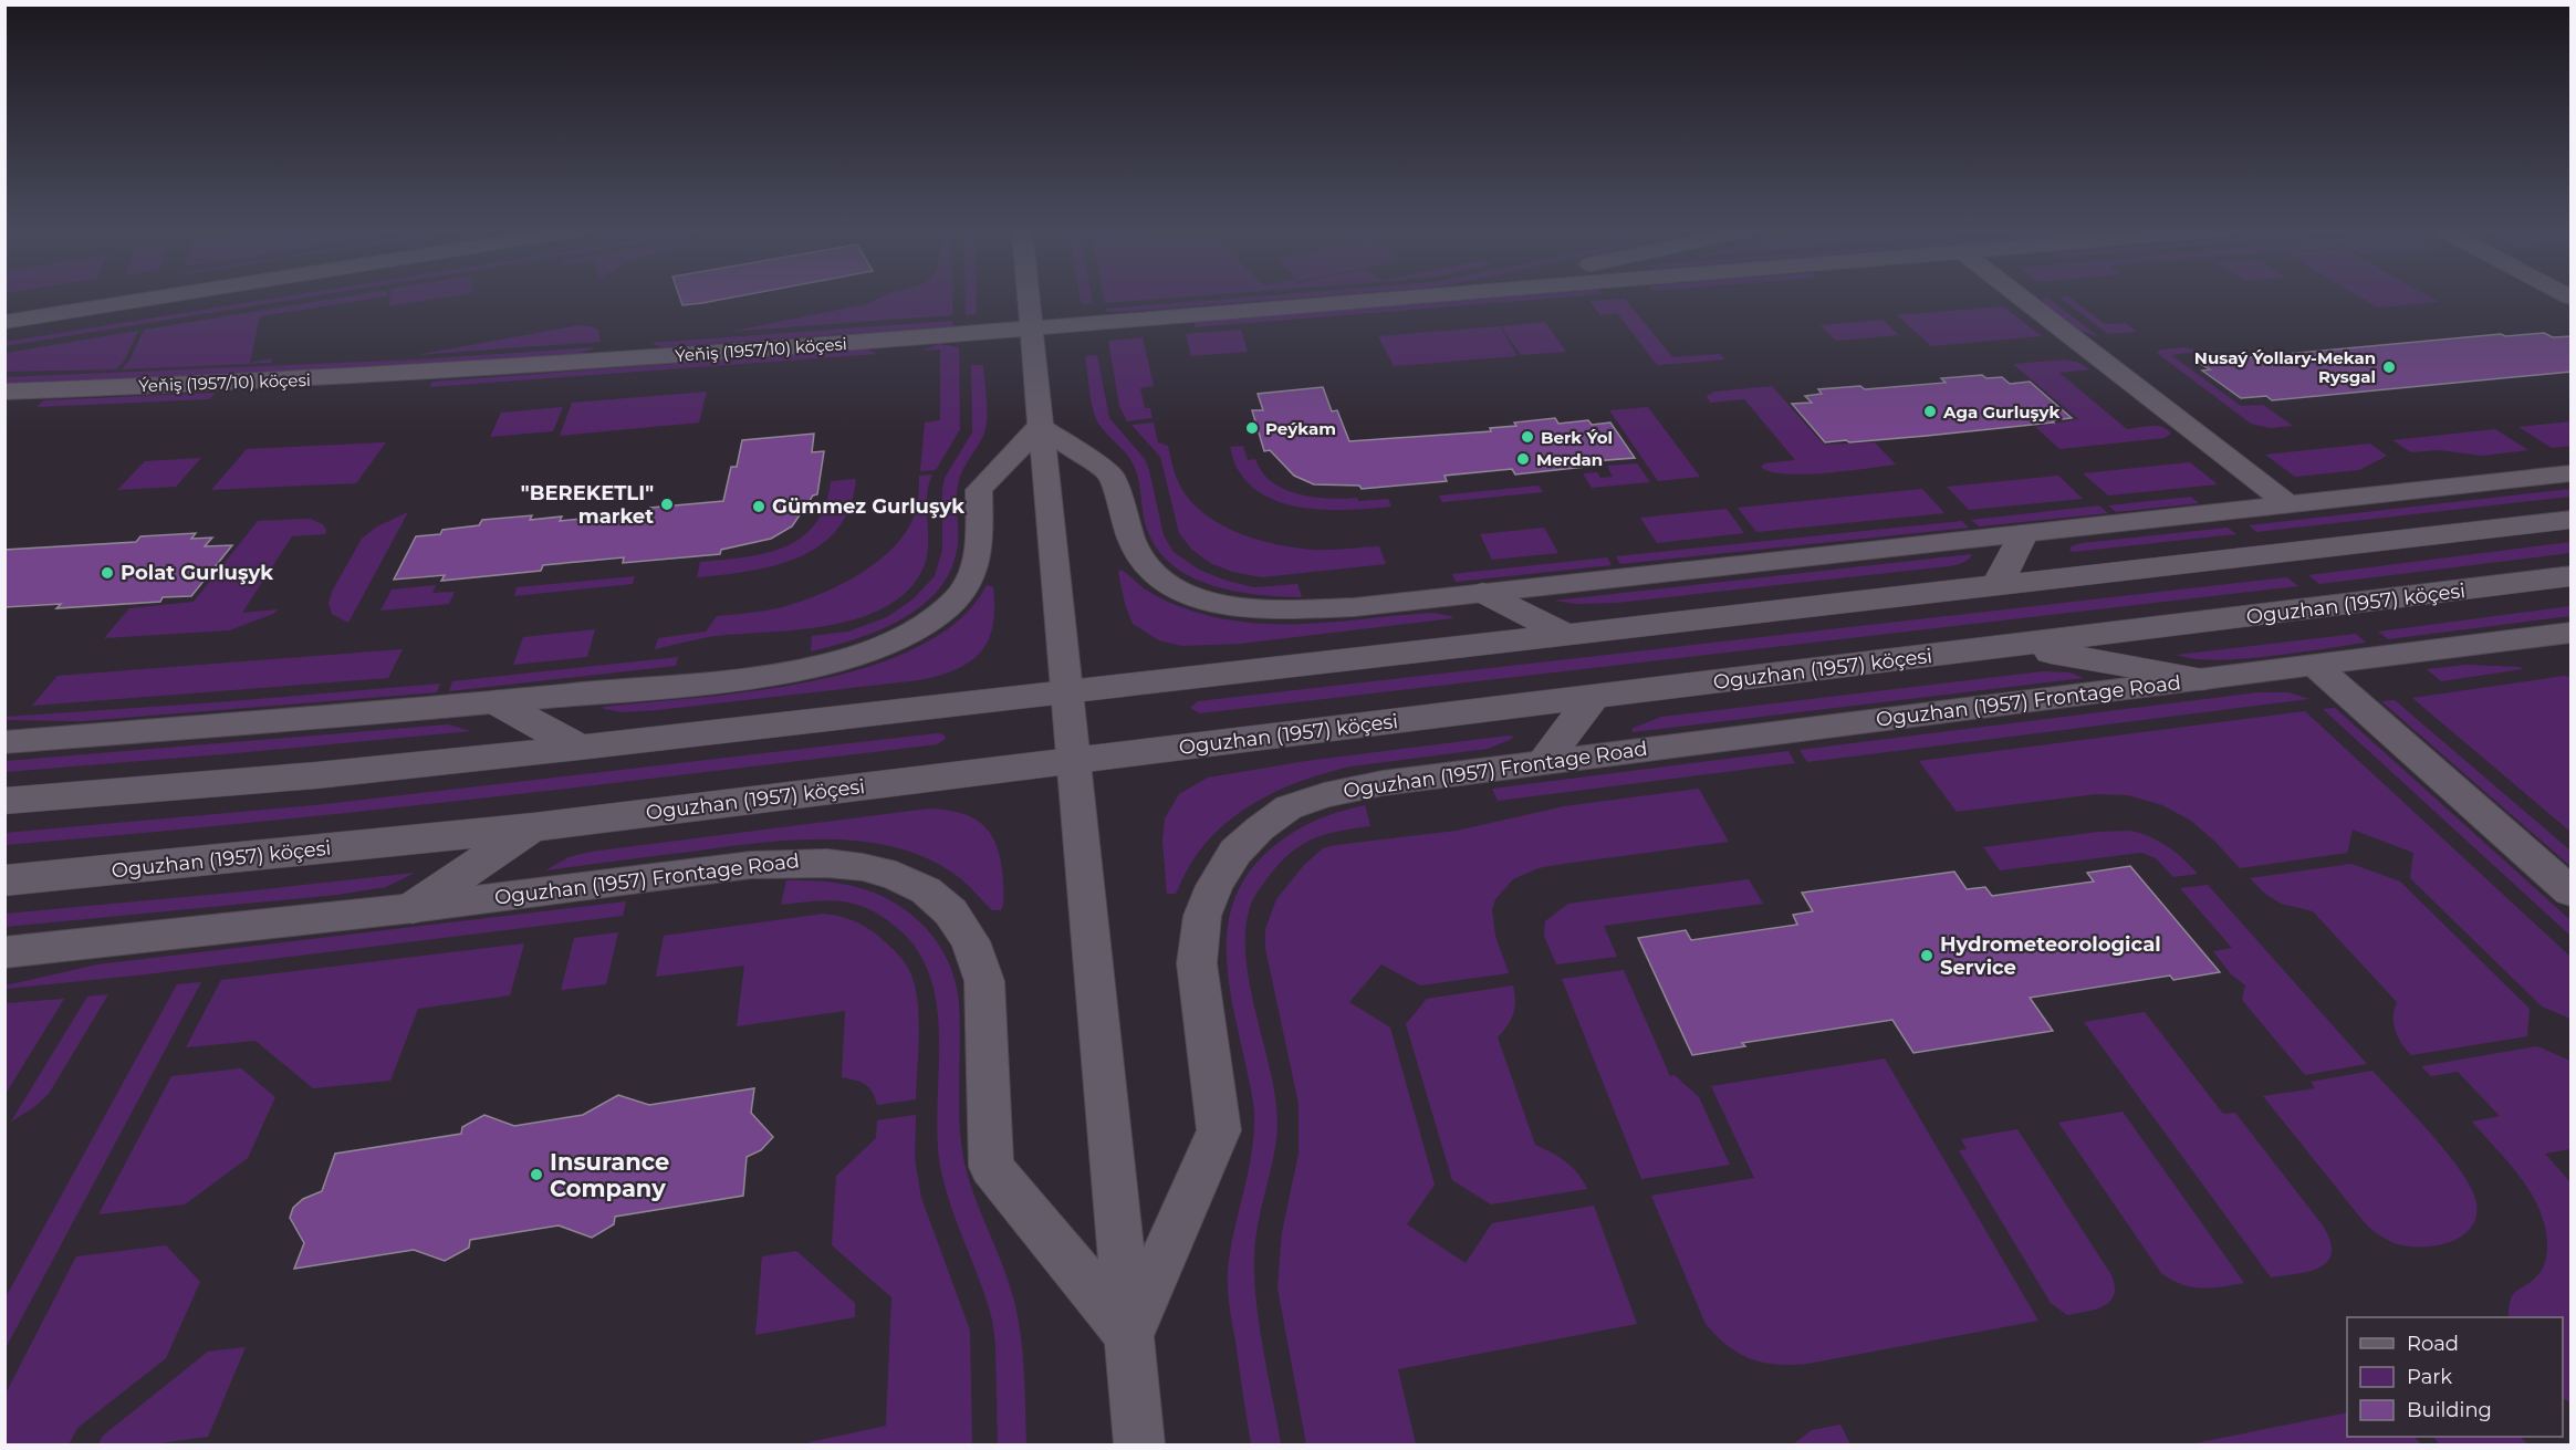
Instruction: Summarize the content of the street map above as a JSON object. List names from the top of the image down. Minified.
{"streets":{"main road":["Oguzhan (1957) köçesi"],"street":["Ýeňiş (1957/10) köçesi","Oguzhan (1957) Frontage Road"]},"places":["Nusaý Ýollary-Mekan Rysgal","Aga Gurluşyk","Peýkam","Berk Ýol","Merdan","\"BEREKETLI\" market","Gümmez Gurluşyk","Polat Gurluşyk","Hydrometeorological Service","Insurance Company"],"legend":["Road","Park","Building"]}
